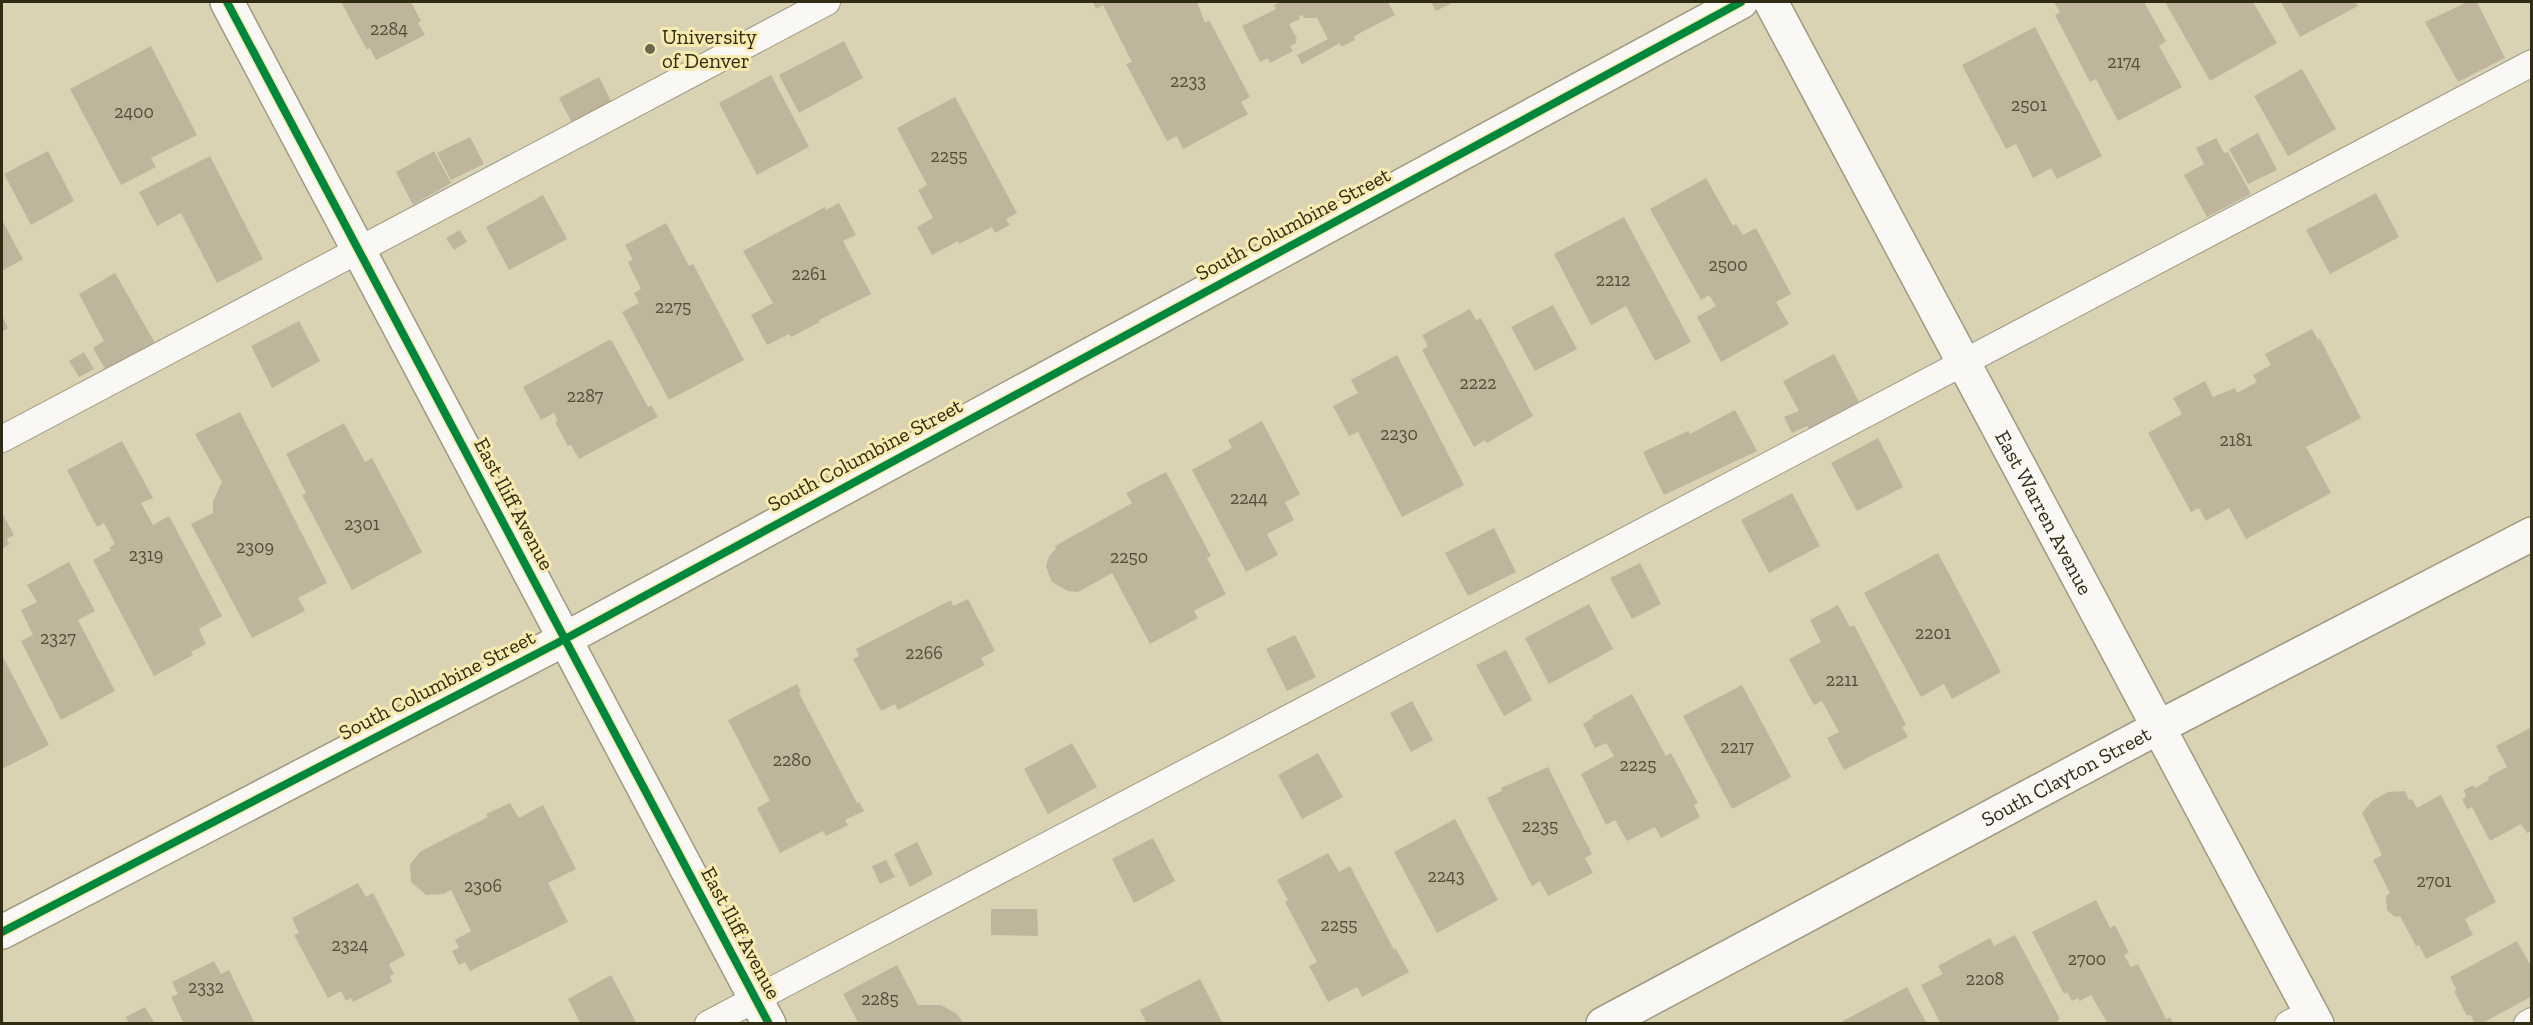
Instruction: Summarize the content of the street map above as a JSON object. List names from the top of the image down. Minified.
{"streets":{"street":["South Columbine Street","East Iliff Avenue","East Warren Avenue","South Clayton Street"]},"crossings":[["South Columbine Street","East Iliff Avenue"],["East Warren Avenue","South Clayton Street"]],"places":["University of Denver"],"house_numbers":["2284","2174","2233","2501","2400","2255","2500","2261","2212","2275","2222","2287","2230","2181","2244","2301","2309","2319","2250","2201","2327","2266","2211","2217","2280","2225","2235","2243","2701","2306","2255","2324","2700","2208","2332","2285"]}
